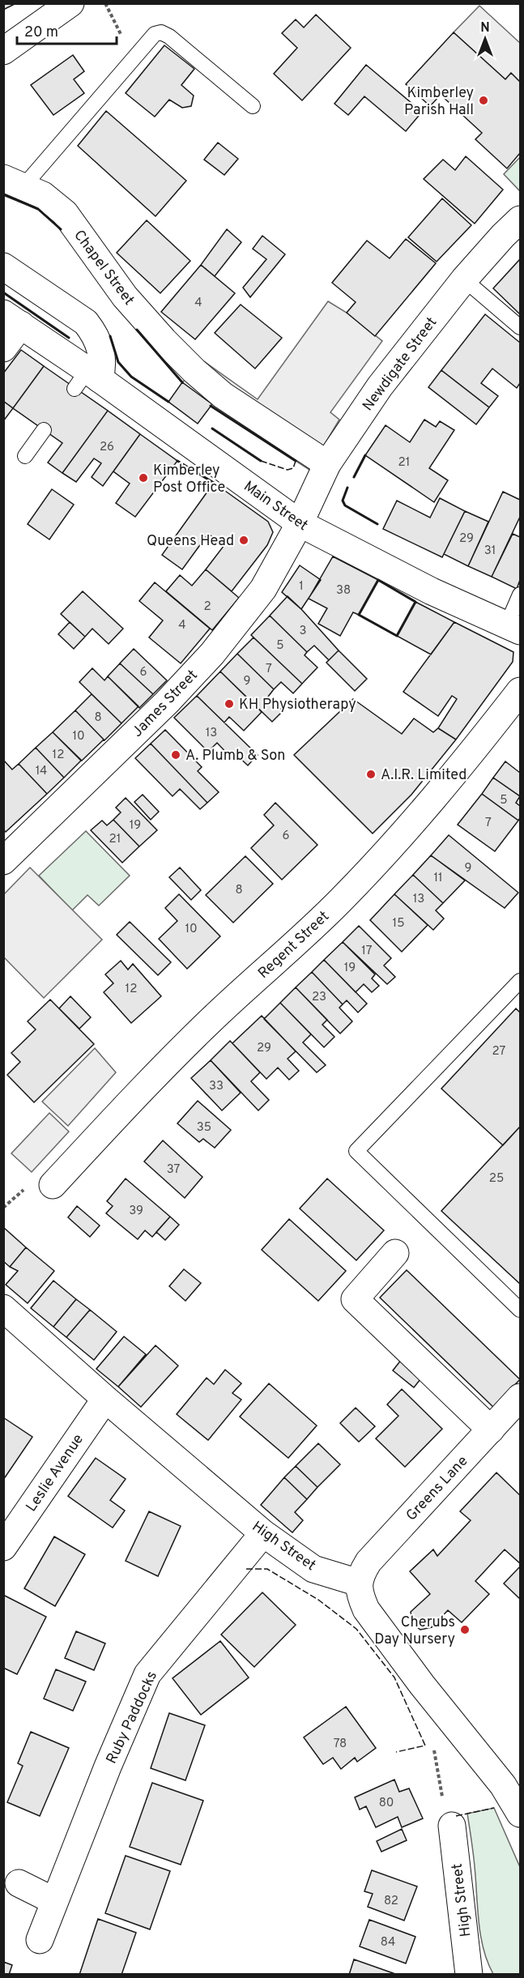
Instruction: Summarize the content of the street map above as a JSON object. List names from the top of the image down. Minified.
{"streets":{"street":["Chapel Street","Newdigate Street","Main Street","James Street","Regent Street","Leslie Avenue","Greens Lane","High Street","Ruby Paddocks"]},"crossings":[["Chapel Street","Newdigate Street"],["Newdigate Street","Main Street"],["Newdigate Street","James Street"],["Main Street","James Street"],["Leslie Avenue","High Street"],["Greens Lane","High Street"],["High Street","Ruby Paddocks"]],"places":["Kimberley Parish Hall","Kimberley Post Office","Queens Head","KH Physiotherapy","A. Plumb & Son","A.I.R. Limited","Cherubs Day Nursery"],"house_numbers":["4","26","21","29","31","1","38","2","4","3","5","7","6","9","8","13","10","12","14","5","7","19","6","21","9","11","8","13","15","10","17","19","12","23","29","27","33","35","37","25","39","78","80","82","84"],"scale_bar":"20 m","north":"top"}
